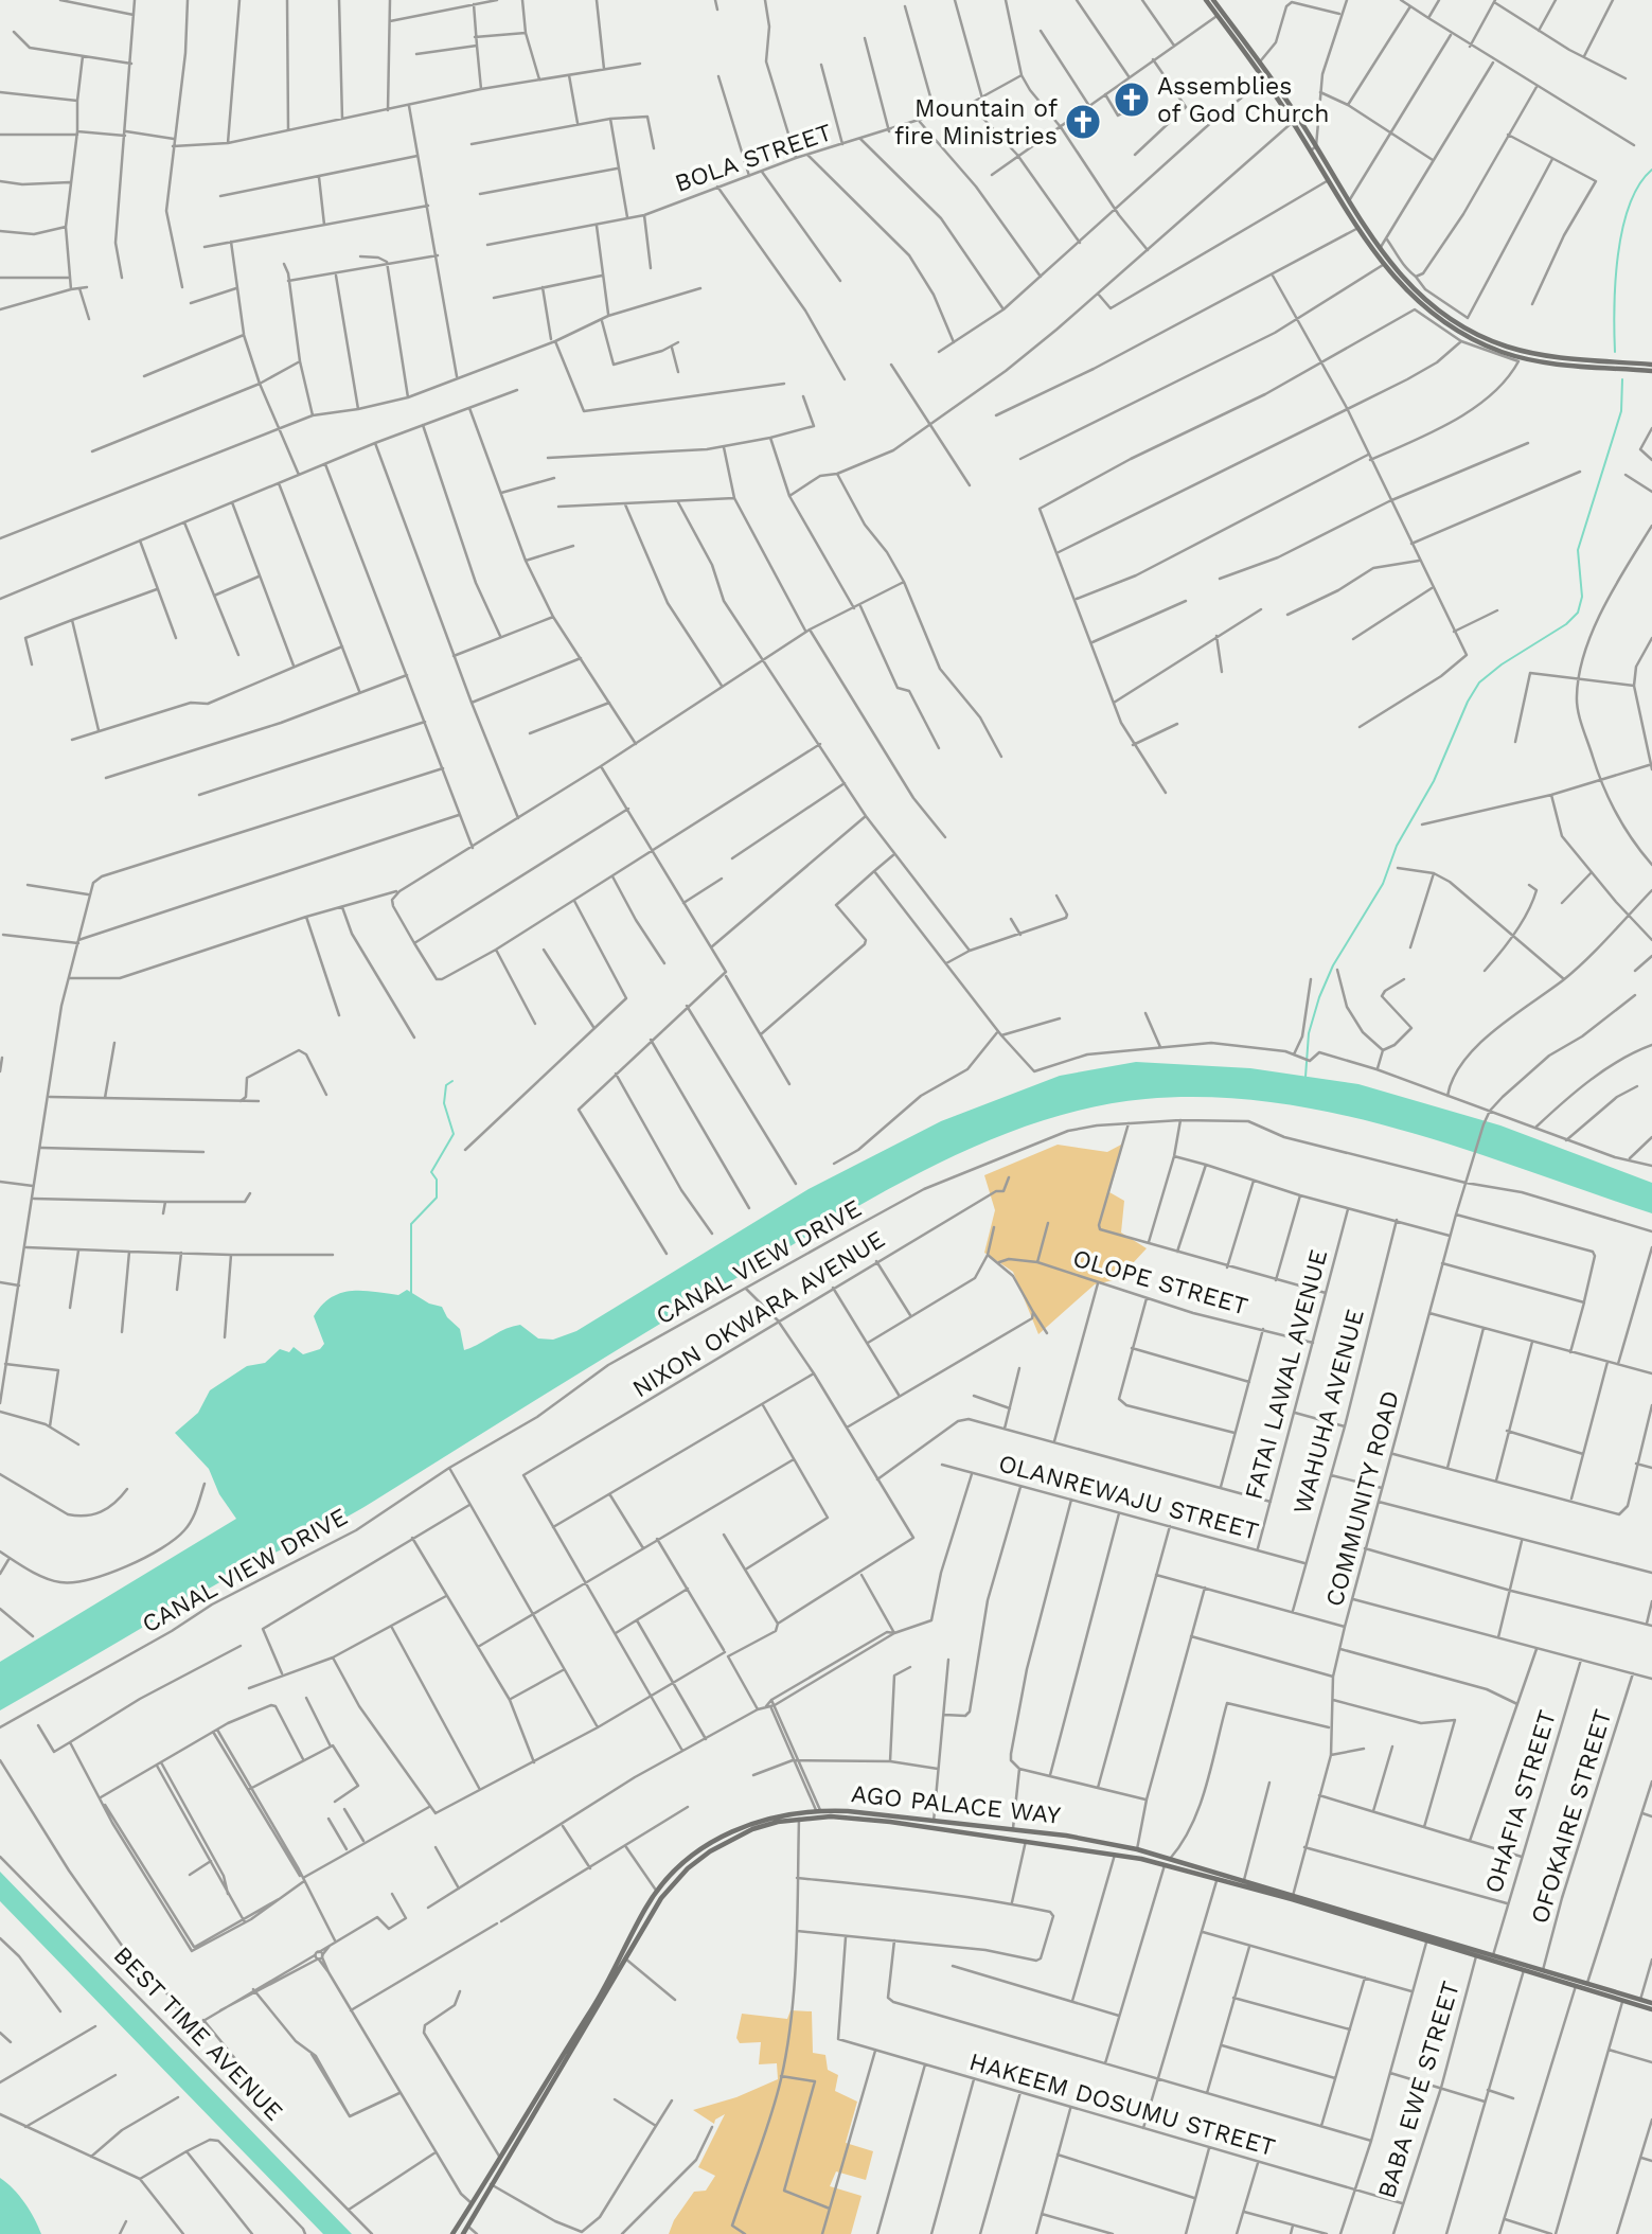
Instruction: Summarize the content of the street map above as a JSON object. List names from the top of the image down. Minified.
{"streets":{"main road":["AGO PALACE WAY"],"street":["BOLA STREET","CANAL VIEW DRIVE","OLOPE STREET","NIXON OKWARA AVENUE","FATAI LAWAL AVENUE","WAHUHA AVENUE","OLANREWAJU STREET","COMMUNITY ROAD","OHAFIA STREET","OFOKAIRE STREET","BEST TIME AVENUE","BABA EWE STREET","HAKEEM DOSUMU STREET"]},"crossings":[["CANAL VIEW DRIVE","COMMUNITY ROAD"],["OLOPE STREET","FATAI LAWAL AVENUE"],["FATAI LAWAL AVENUE","OLANREWAJU STREET"],["WAHUHA AVENUE","OLANREWAJU STREET"],["COMMUNITY ROAD","AGO PALACE WAY"],["OHAFIA STREET","AGO PALACE WAY"],["AGO PALACE WAY","OFOKAIRE STREET"],["AGO PALACE WAY","BABA EWE STREET"],["BABA EWE STREET","HAKEEM DOSUMU STREET"]],"places":{"church":["Assemblies of God Church","Mountain of fire Ministries"]}}
